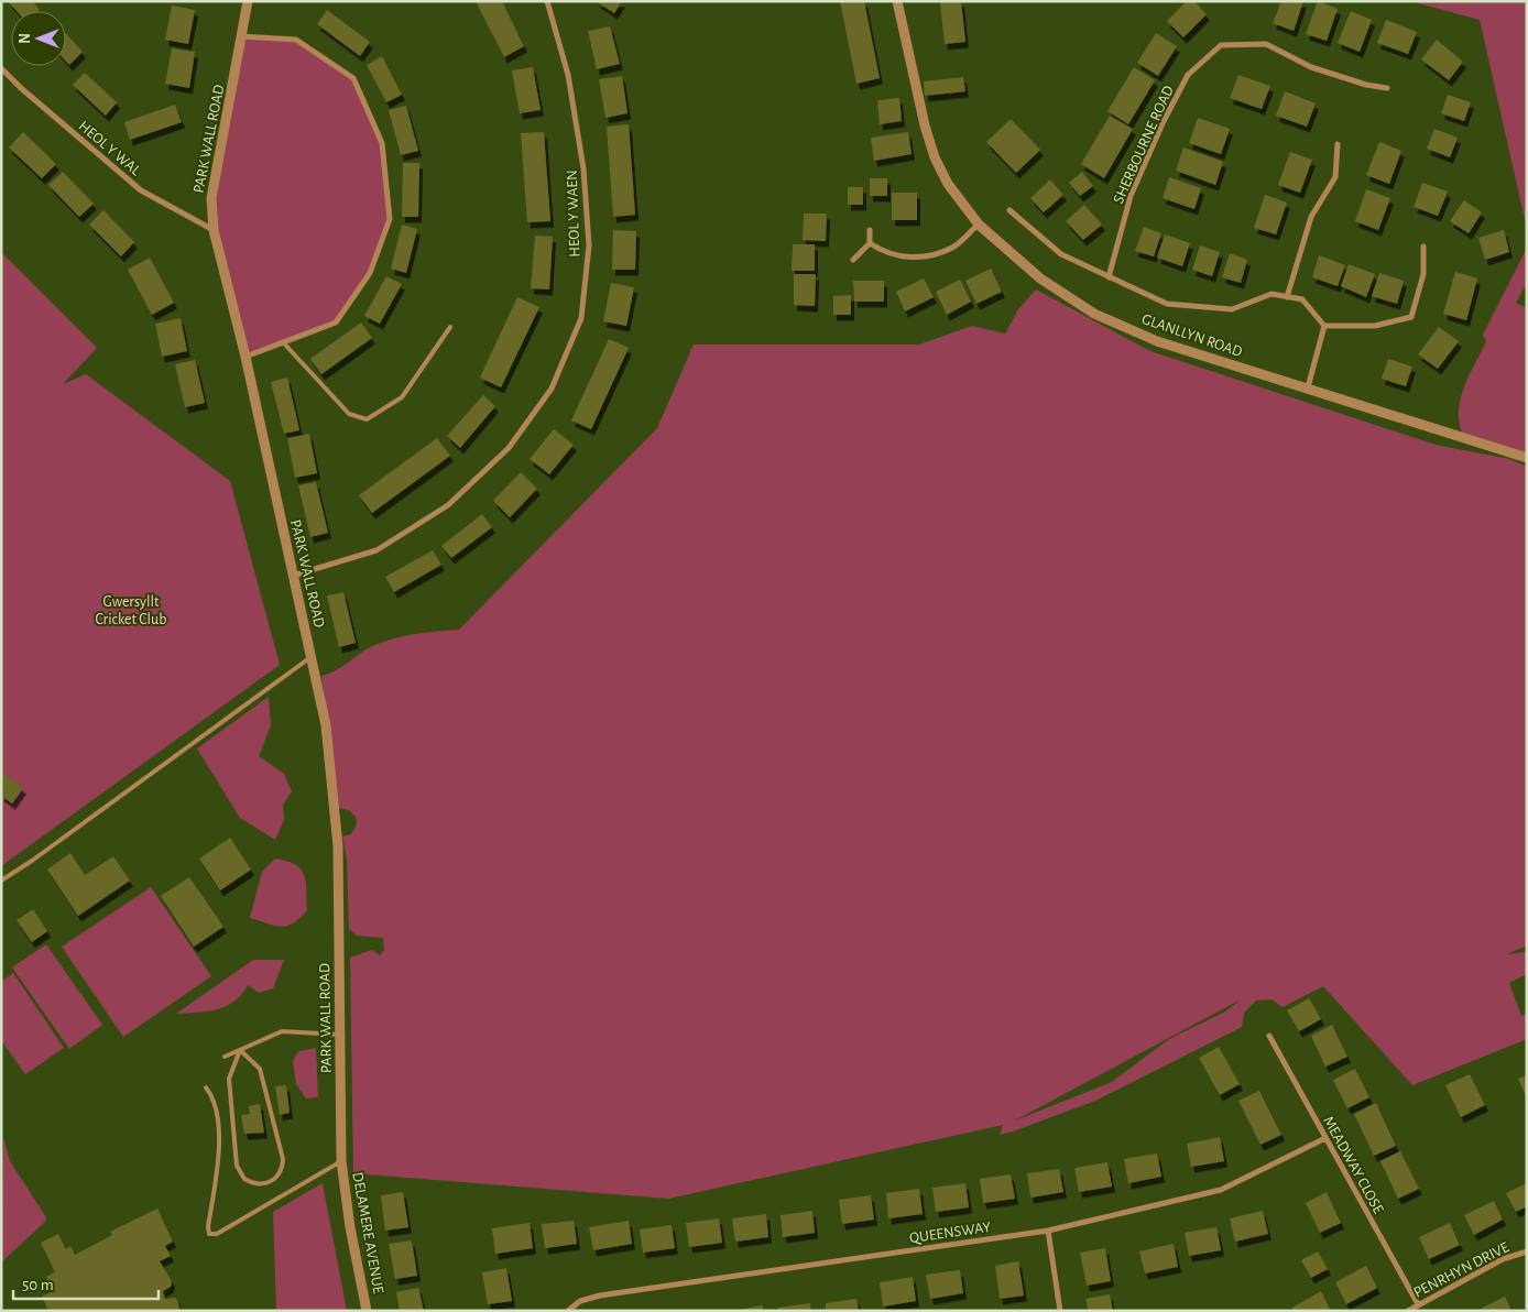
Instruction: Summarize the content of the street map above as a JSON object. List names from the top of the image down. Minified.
{"streets":{"street":["PARK WALL ROAD","SHERBOURNE ROAD","HEOL Y WAL","HEOL Y WAEN","GLANLLYN ROAD","MEADWAY CLOSE","QUEENSWAY","DELAMERE AVENUE","PENRHYN DRIVE"]},"crossings":[["PARK WALL ROAD","HEOL Y WAL"],["PARK WALL ROAD","HEOL Y WAEN"],["PARK WALL ROAD","DELAMERE AVENUE"],["MEADWAY CLOSE","QUEENSWAY"],["MEADWAY CLOSE","PENRHYN DRIVE"]],"parks":["Gwersyllt Cricket Club"],"scale_bar":"50 m","north":"left"}
